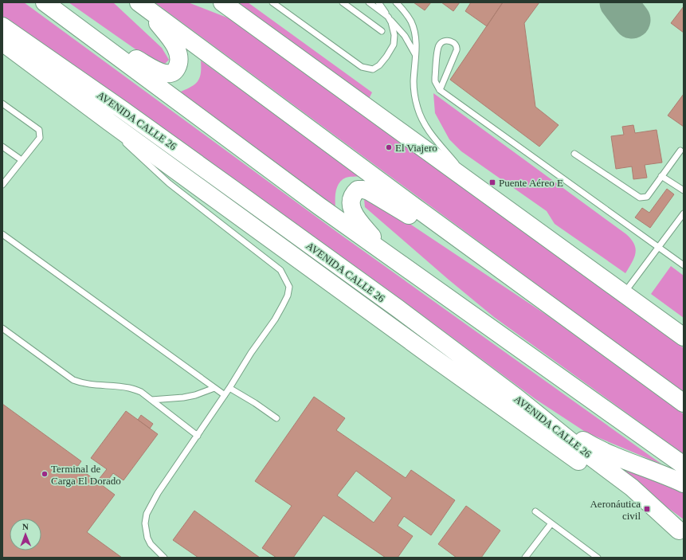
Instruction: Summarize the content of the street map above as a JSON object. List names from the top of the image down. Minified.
{"streets":{"main road":["AVENIDA CALLE 26"]},"places":{"other":["El Viajero","Terminal de Carga El Dorado"],"transit":["Puente Aéreo E","Aeronáutica civil"]},"north":"top"}
